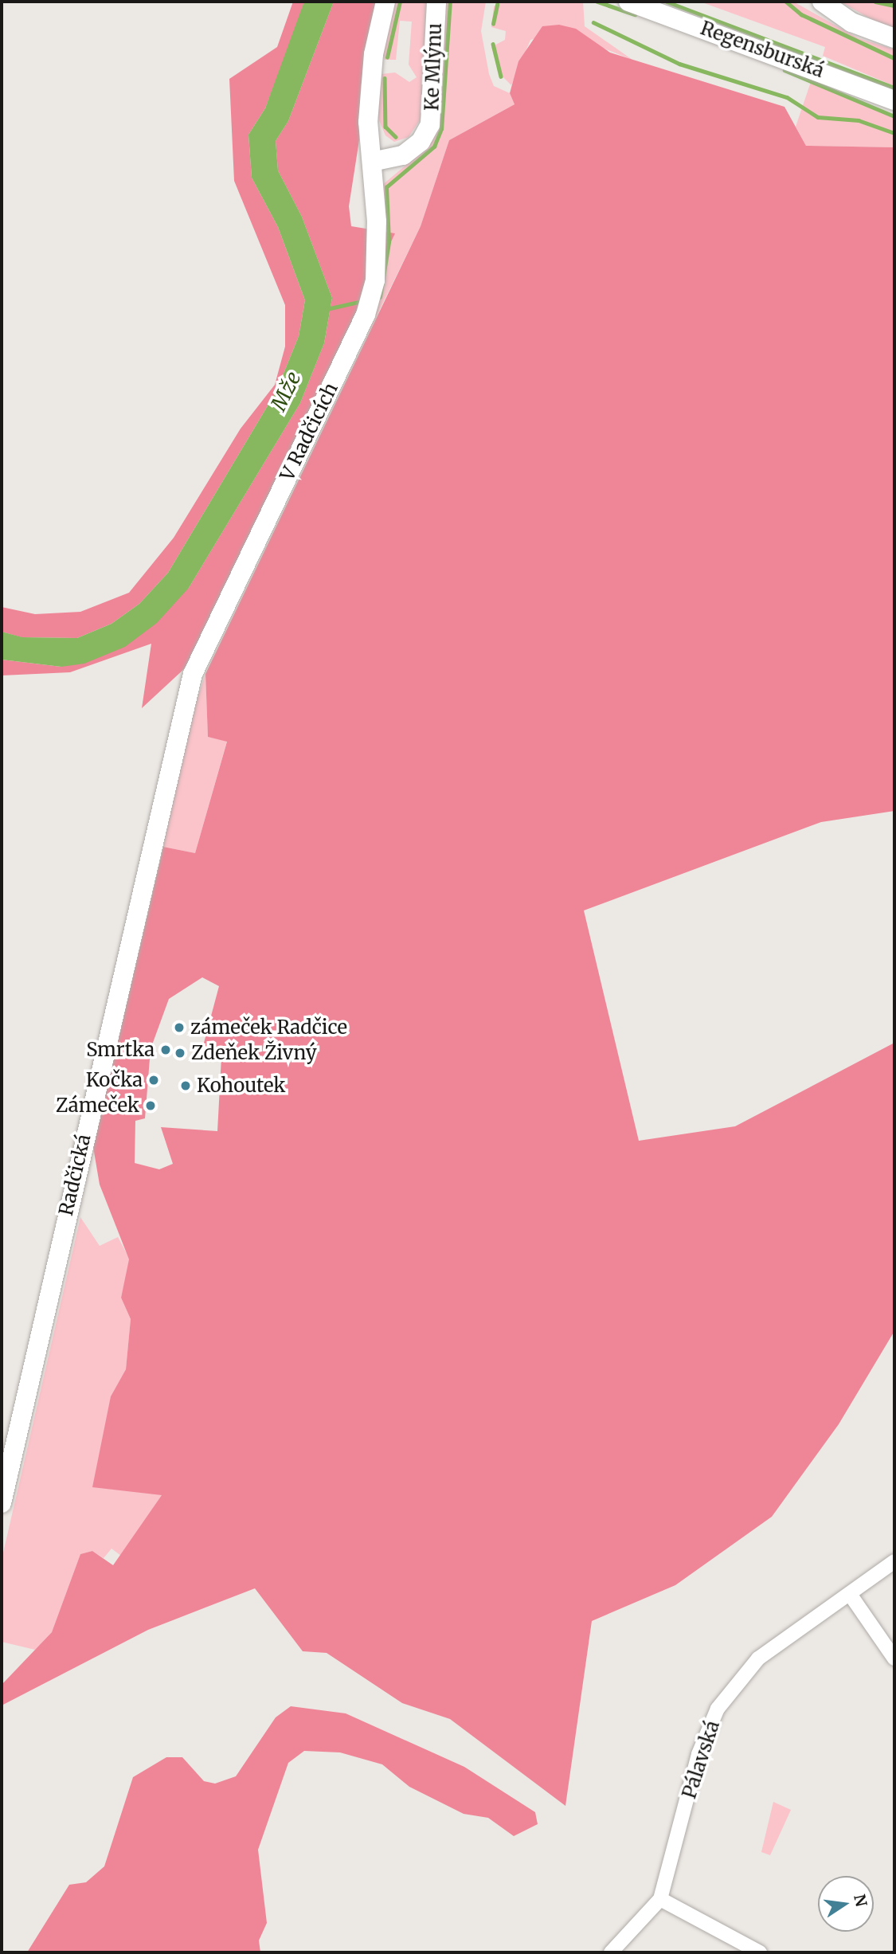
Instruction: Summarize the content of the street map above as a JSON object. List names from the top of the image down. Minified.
{"streets":{"street":["Regensburská","Ke Mlýnu","V Radčicích","Radčická","Pálavská"]},"crossings":[["Ke Mlýnu","V Radčicích"],["V Radčicích","Radčická"]],"water":["Mže"],"places":["zámeček Radčice","Smrtka","Zdeňek Živný","Kočka","Kohoutek","Zámeček"],"north":"right"}
